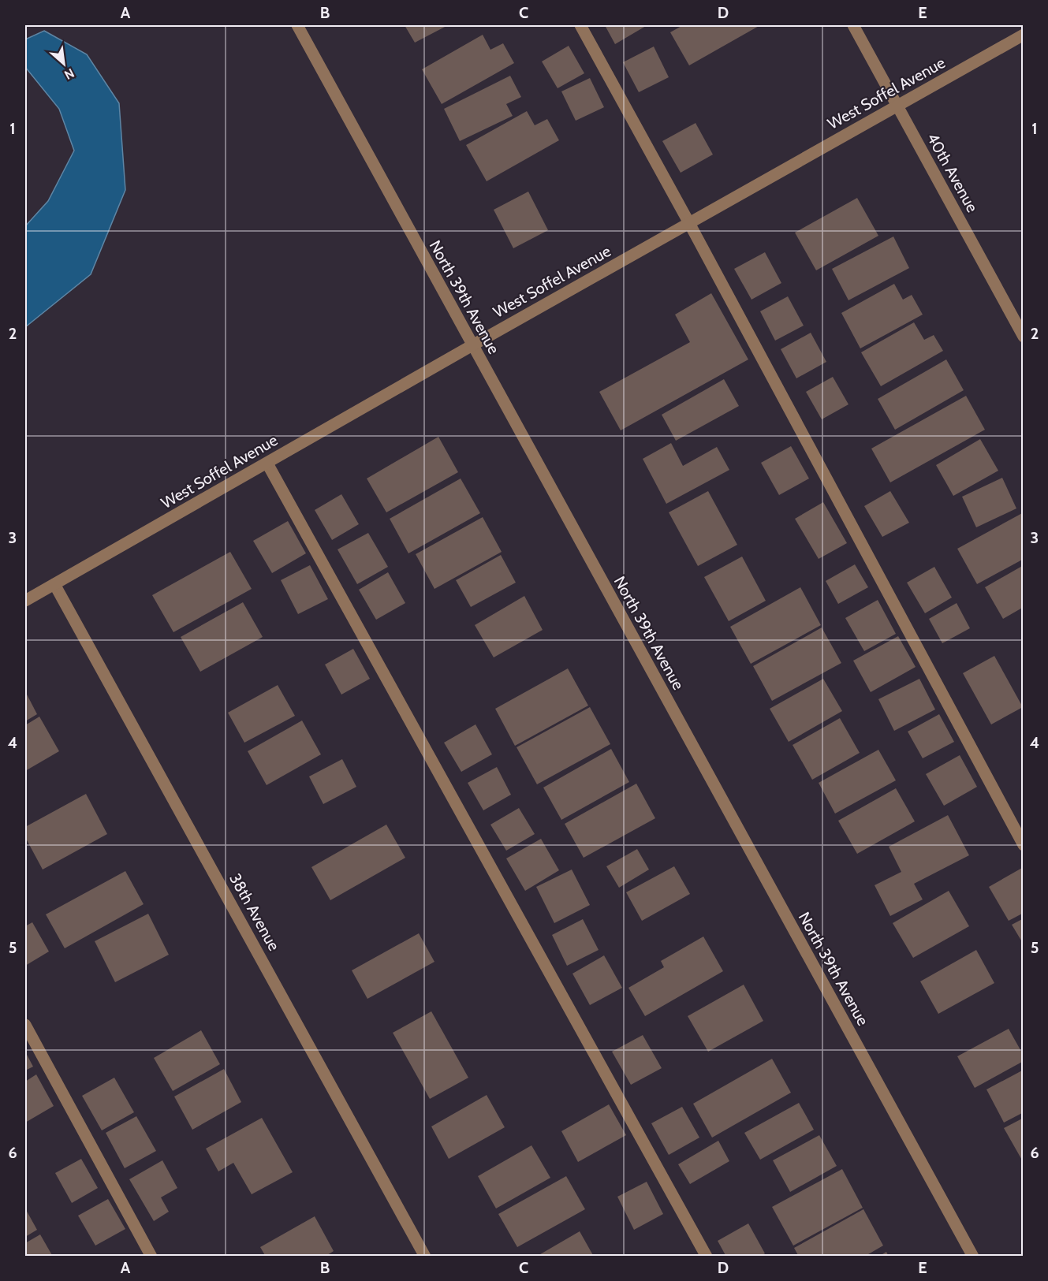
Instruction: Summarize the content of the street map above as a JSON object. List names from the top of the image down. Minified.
{"streets":{"street":["West Soffel Avenue","40th Avenue","North 39th Avenue","38th Avenue"]},"crossings":[["West Soffel Avenue","40th Avenue"],["West Soffel Avenue","North 39th Avenue"],["West Soffel Avenue","38th Avenue"]],"north":"bottom right","grid":{"columns":["A","B","C","D","E"],"rows":["1","2","3","4","5","6"]}}
